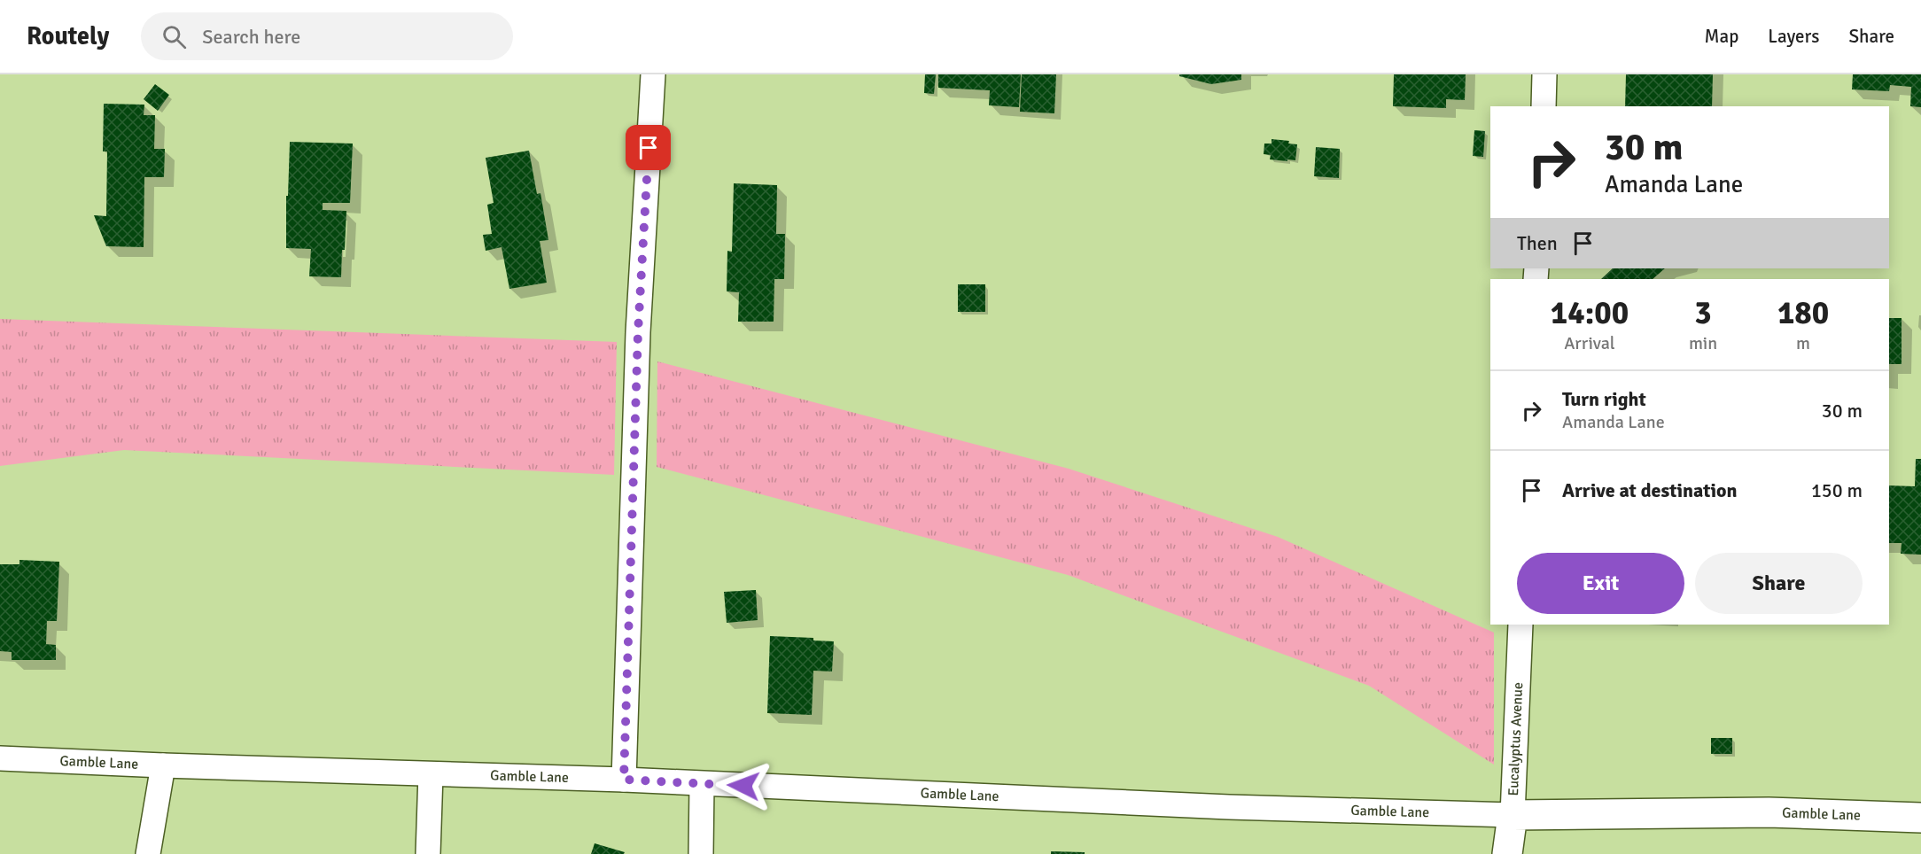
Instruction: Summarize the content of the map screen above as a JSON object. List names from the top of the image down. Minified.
{"streets":{"street":["Eucalyptus Avenue","Gamble Lane"]},"crossings":[["Eucalyptus Avenue","Gamble Lane"]],"page":{"header":"Routely","search":"Search here","nav":["Map","Layers","Share"],"turn":["30 m","Amanda Lane"],"then":"Then","eta":["14:00","Arrival","3","min","180","m"],"list":[{"name":"Turn right","note":"Amanda Lane","value":"30 m"},{"name":"Arrive at destination","value":"150 m"}],"buttons":["Exit","Share"]}}
